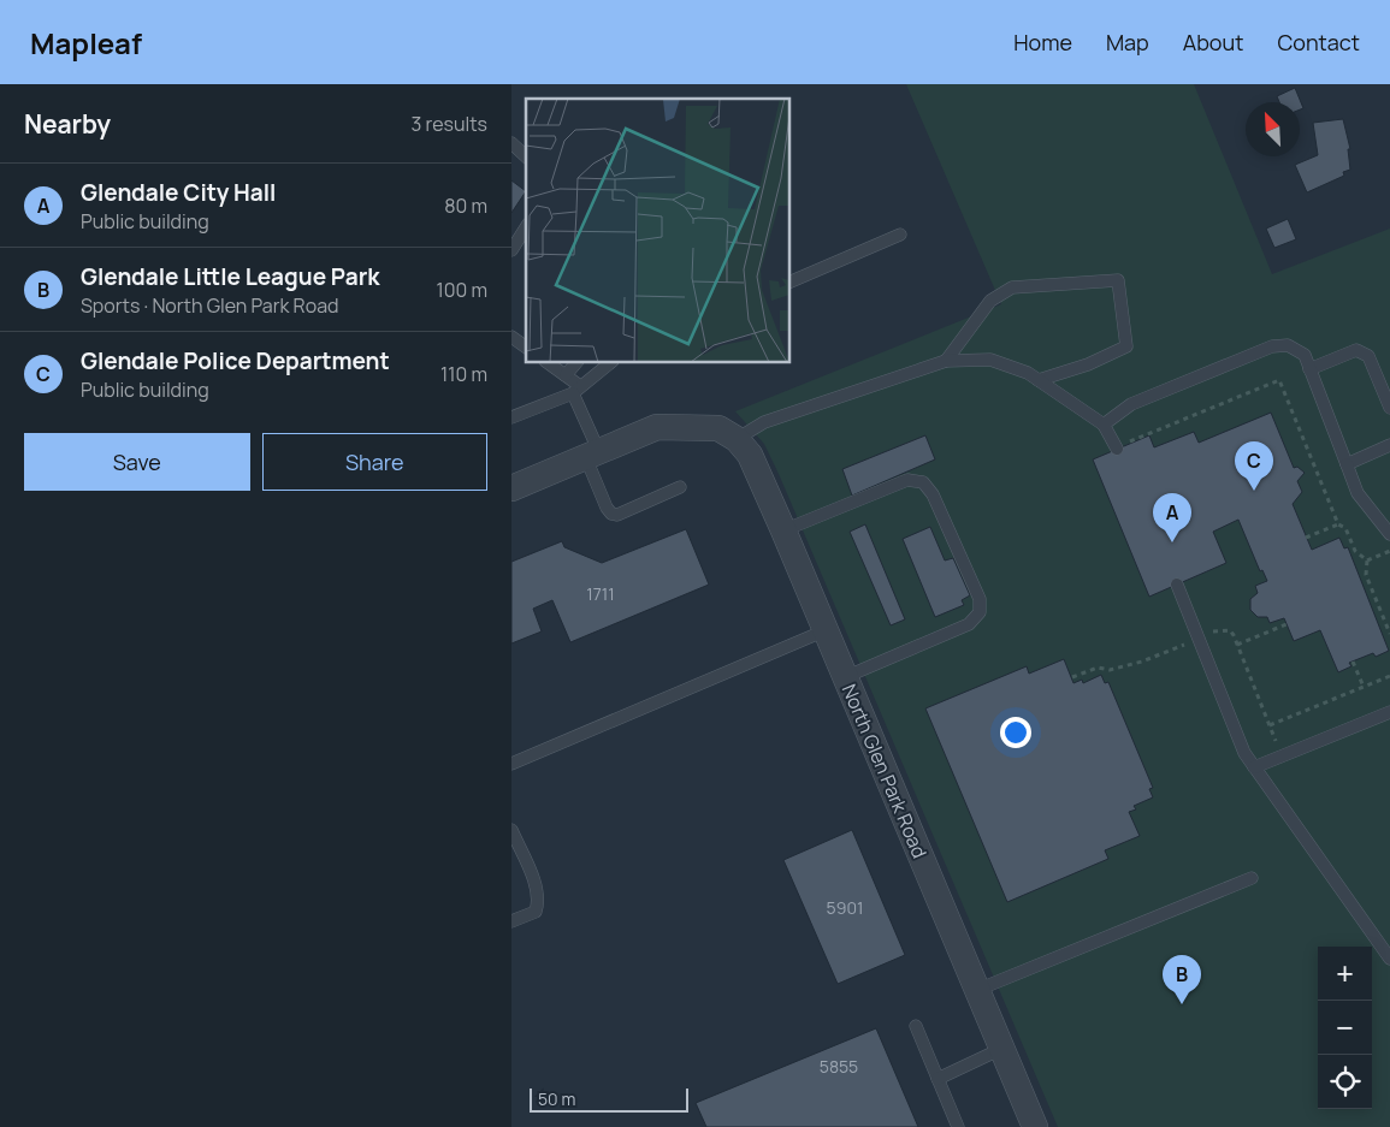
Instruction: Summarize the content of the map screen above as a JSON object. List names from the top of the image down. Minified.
{"streets":{"street":["North Glen Park Road"]},"house_numbers":["1711","5901","5855"],"scale_bar":"50 m","north":"top left","page":{"header":"Mapleaf","nav":["Home","Map","About","Contact"],"heading":["Nearby","3 results"],"list":[{"mark":"A","name":"Glendale City Hall","note":"Public building","value":"80 m"},{"mark":"B","name":"Glendale Little League Park","note":"Sports · North Glen Park Road","value":"100 m"},{"mark":"C","name":"Glendale Police Department","note":"Public building","value":"110 m"}],"buttons":["Save","Share"],"pins":["C","A","B"],"map_buttons":["+","−"],"scale":"50 m"}}
